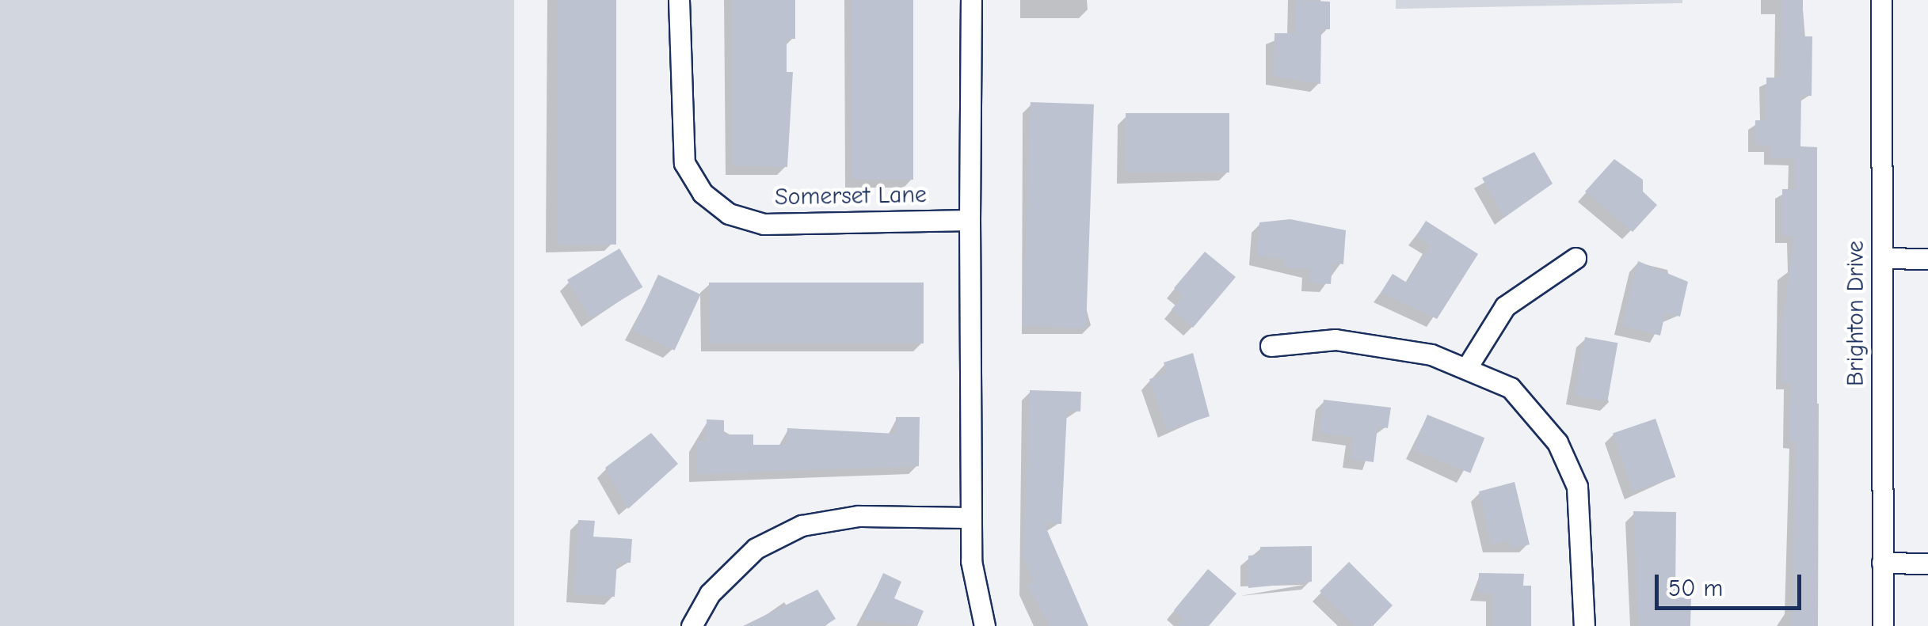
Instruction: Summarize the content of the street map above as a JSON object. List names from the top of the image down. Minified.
{"streets":{"street":["Somerset Lane","Brighton Drive"]},"scale_bar":"50 m"}
